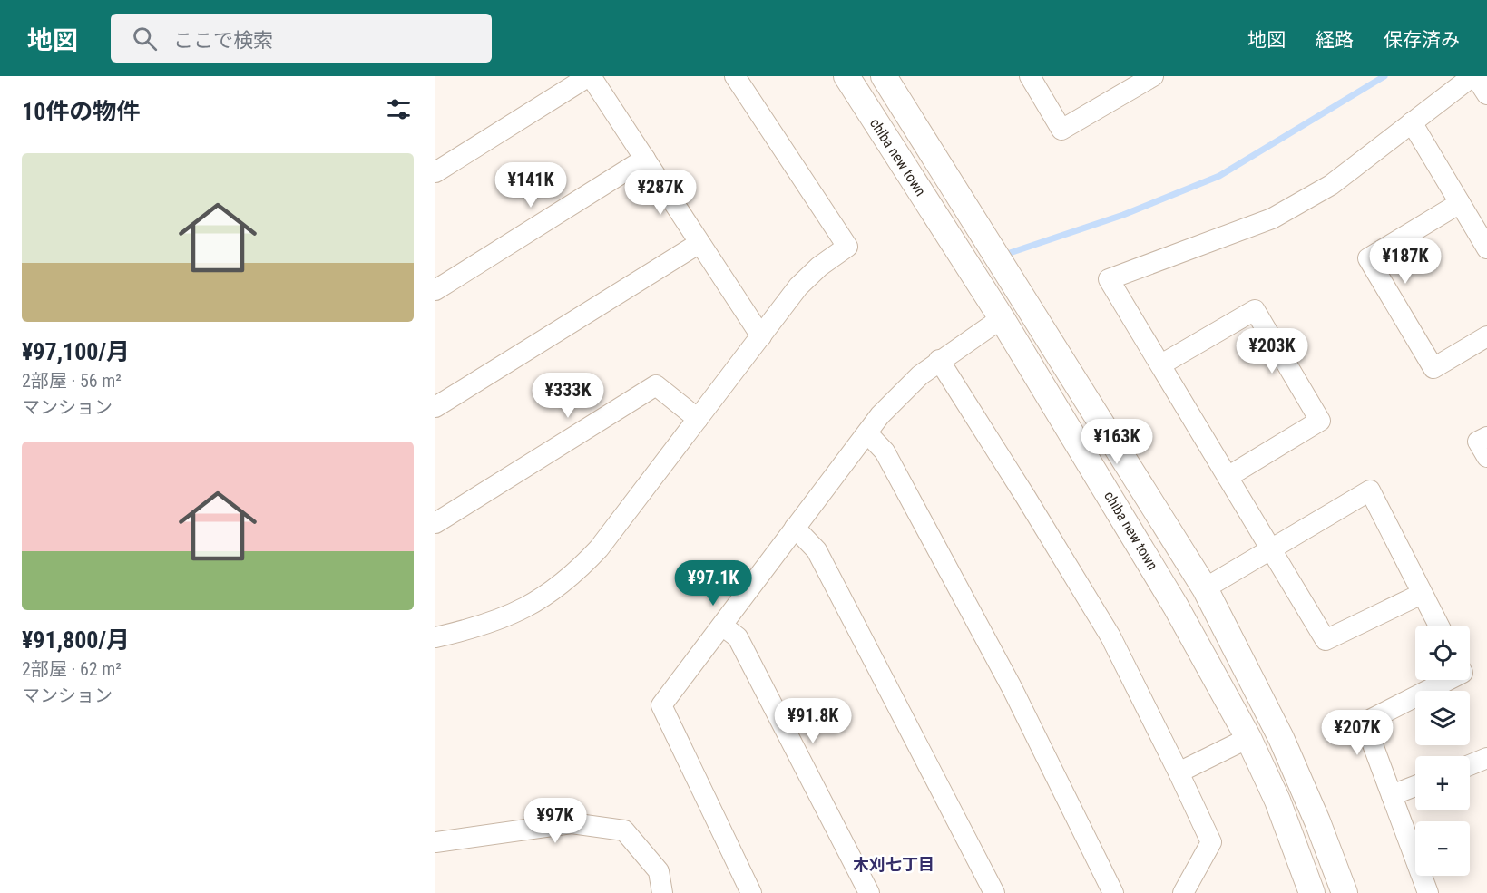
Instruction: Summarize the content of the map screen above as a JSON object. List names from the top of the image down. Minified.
{"streets":{"main road":["chiba new town"]},"districts":["木刈七丁目"],"page":{"header":"地図","search":"ここで検索","nav":["地図","経路","保存済み"],"heading":"10件の物件","list":[{"name":"¥97,100/月","note":"2部屋 · 56 m² · マンション"},{"name":"¥91,800/月","note":"2部屋 · 62 m² · マンション"}],"price":["¥141K","¥287K","¥187K","¥203K","¥333K","¥163K","¥97.1K","¥91.8K","¥207K","¥97K"],"map_buttons":["+","−"]}}
